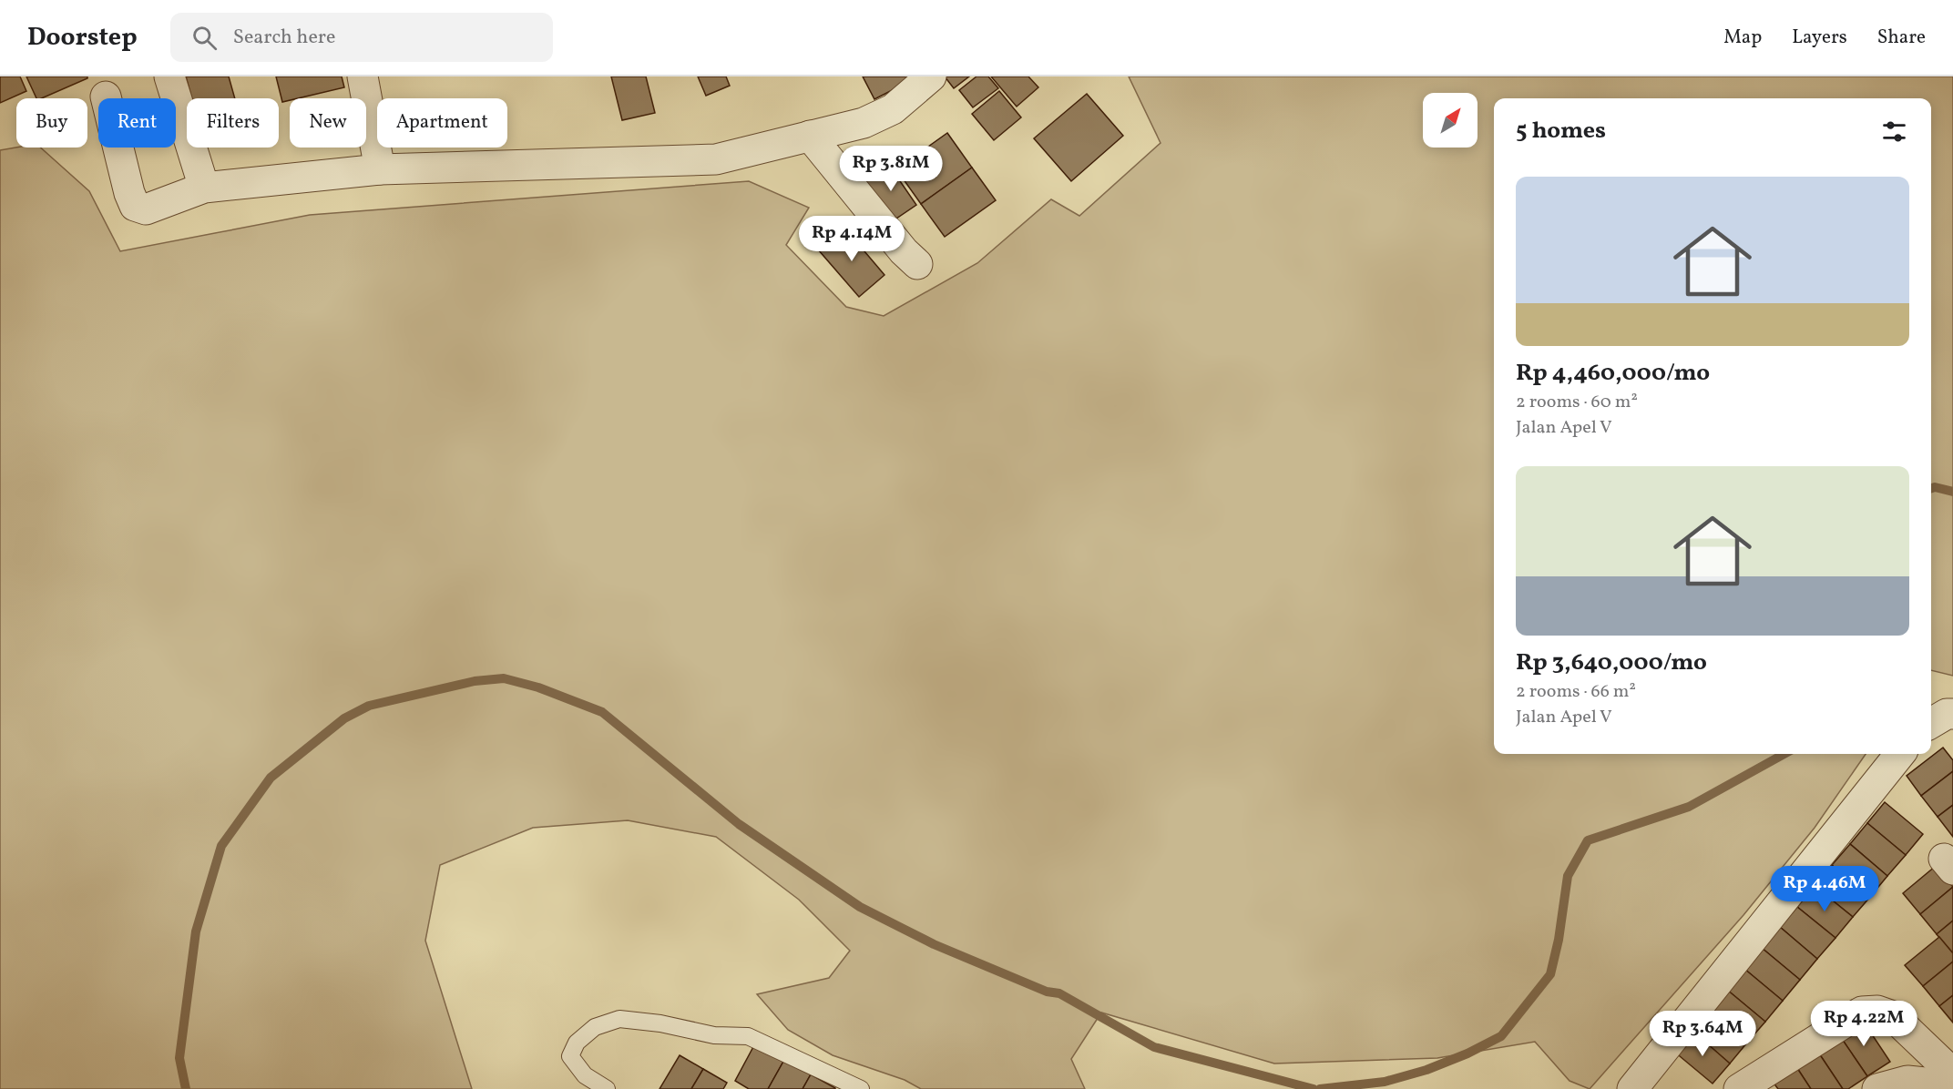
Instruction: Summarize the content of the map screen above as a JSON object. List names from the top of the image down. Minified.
{"north":"top right","page":{"header":"Doorstep","search":"Search here","nav":["Map","Layers","Share"],"chip":["Buy","Rent","Filters","New","Apartment"],"heading":"5 homes","price":["Rp 3.81M","Rp 4.14M","Rp 4.46M","Rp 4.22M","Rp 3.64M"],"list":[{"name":"Rp 4,460,000/mo","note":"2 rooms · 60 m² · Jalan Apel V"},{"name":"Rp 3,640,000/mo","note":"2 rooms · 66 m² · Jalan Apel V"}]}}
